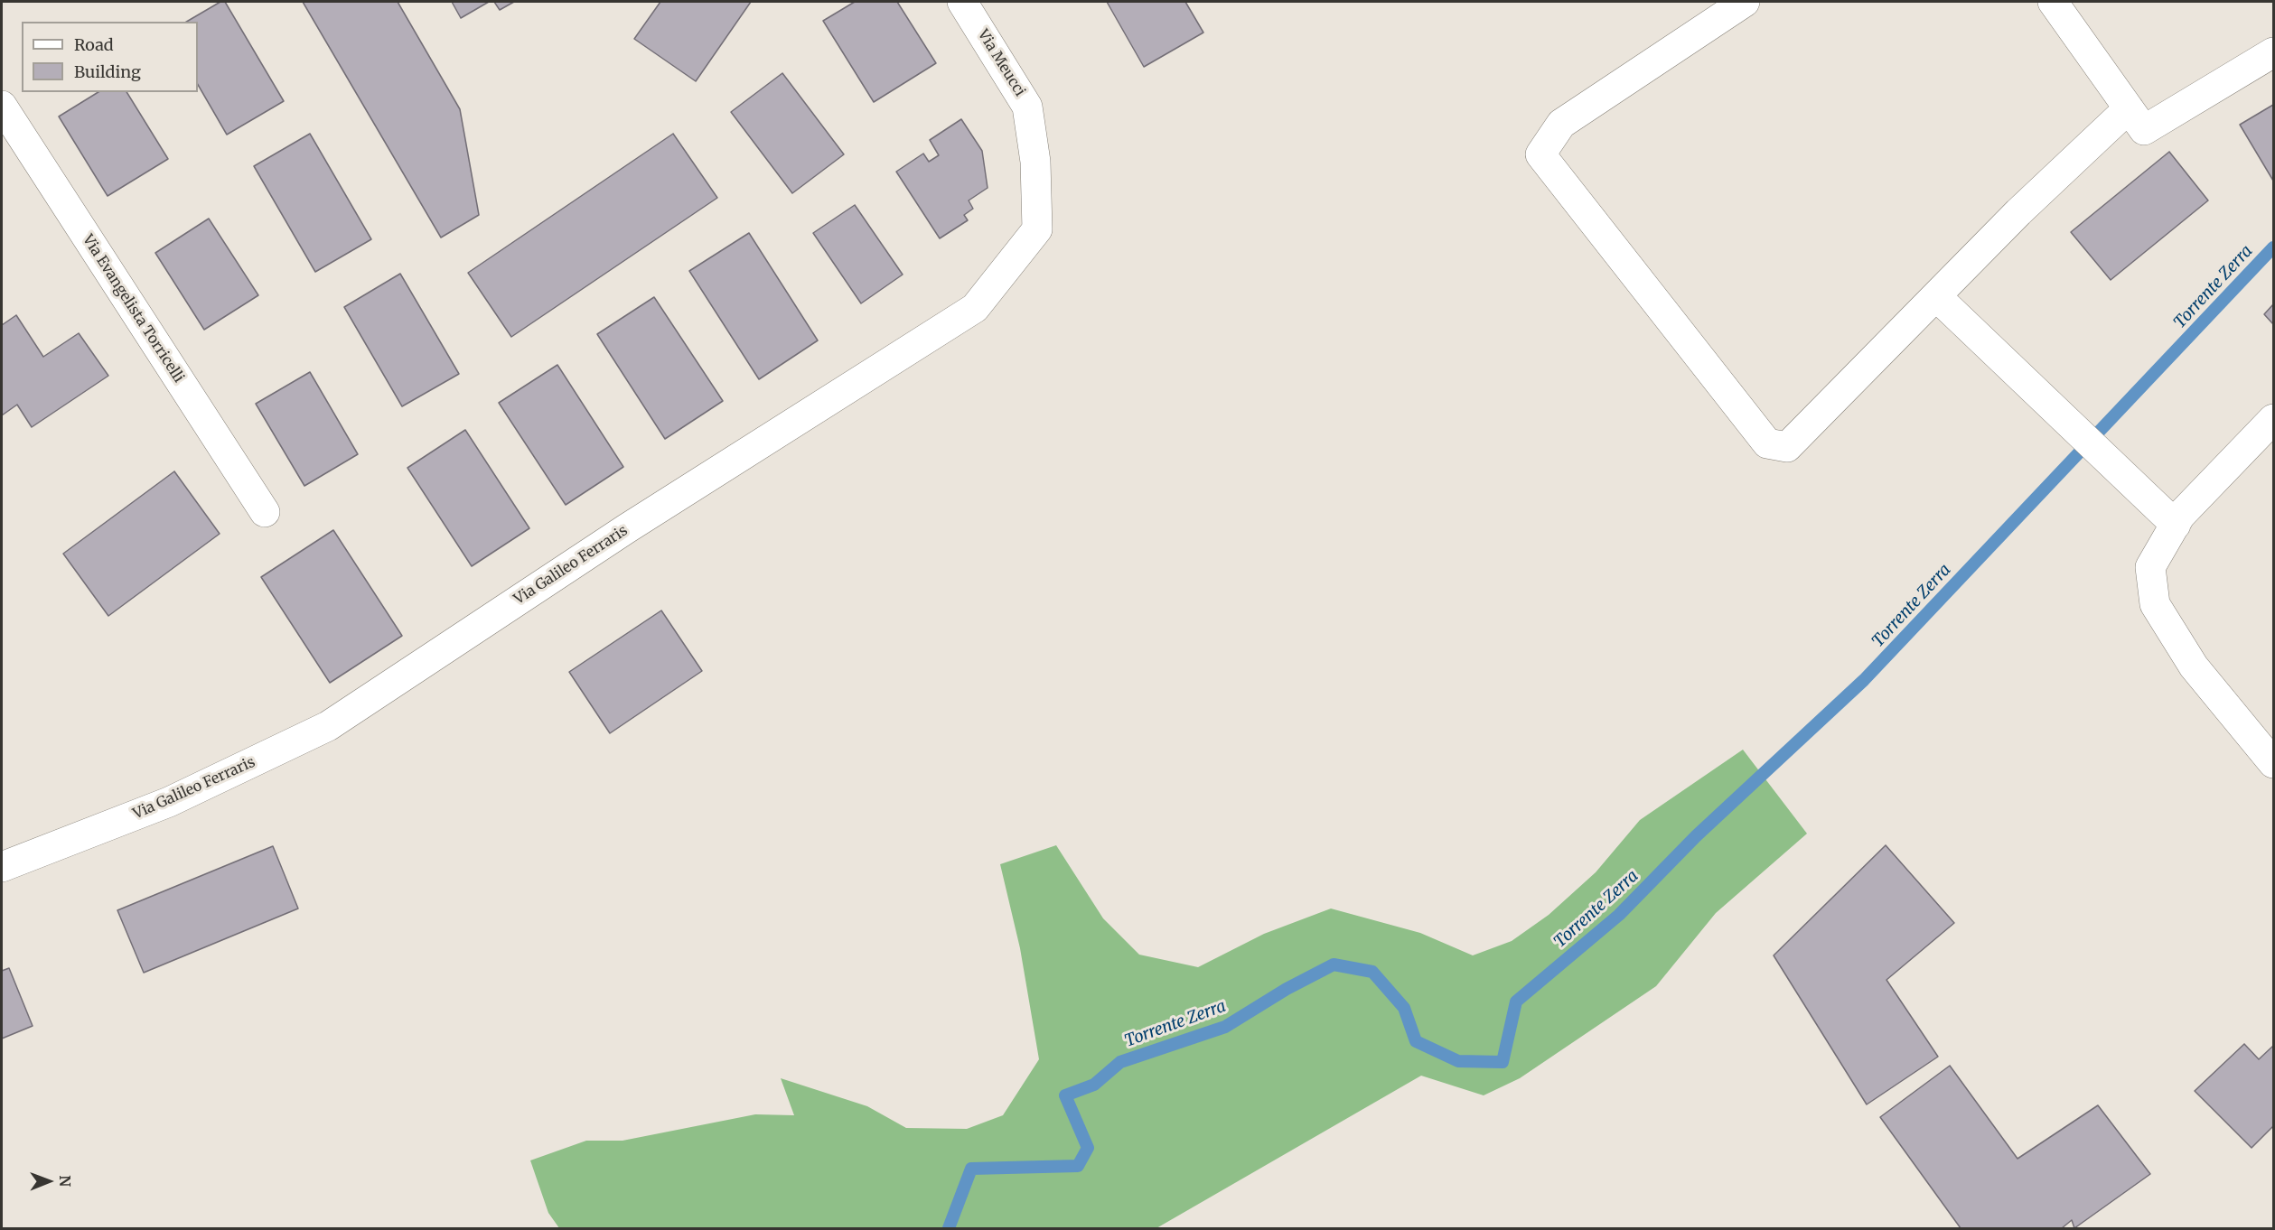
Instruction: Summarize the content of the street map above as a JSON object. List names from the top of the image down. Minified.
{"streets":{"street":["Via Meucci","Via Evangelista Torricelli","Via Galileo Ferraris"]},"crossings":[["Via Meucci","Via Galileo Ferraris"]],"water":["Torrente Zerra"],"legend":["Road","Building"],"north":"right"}
